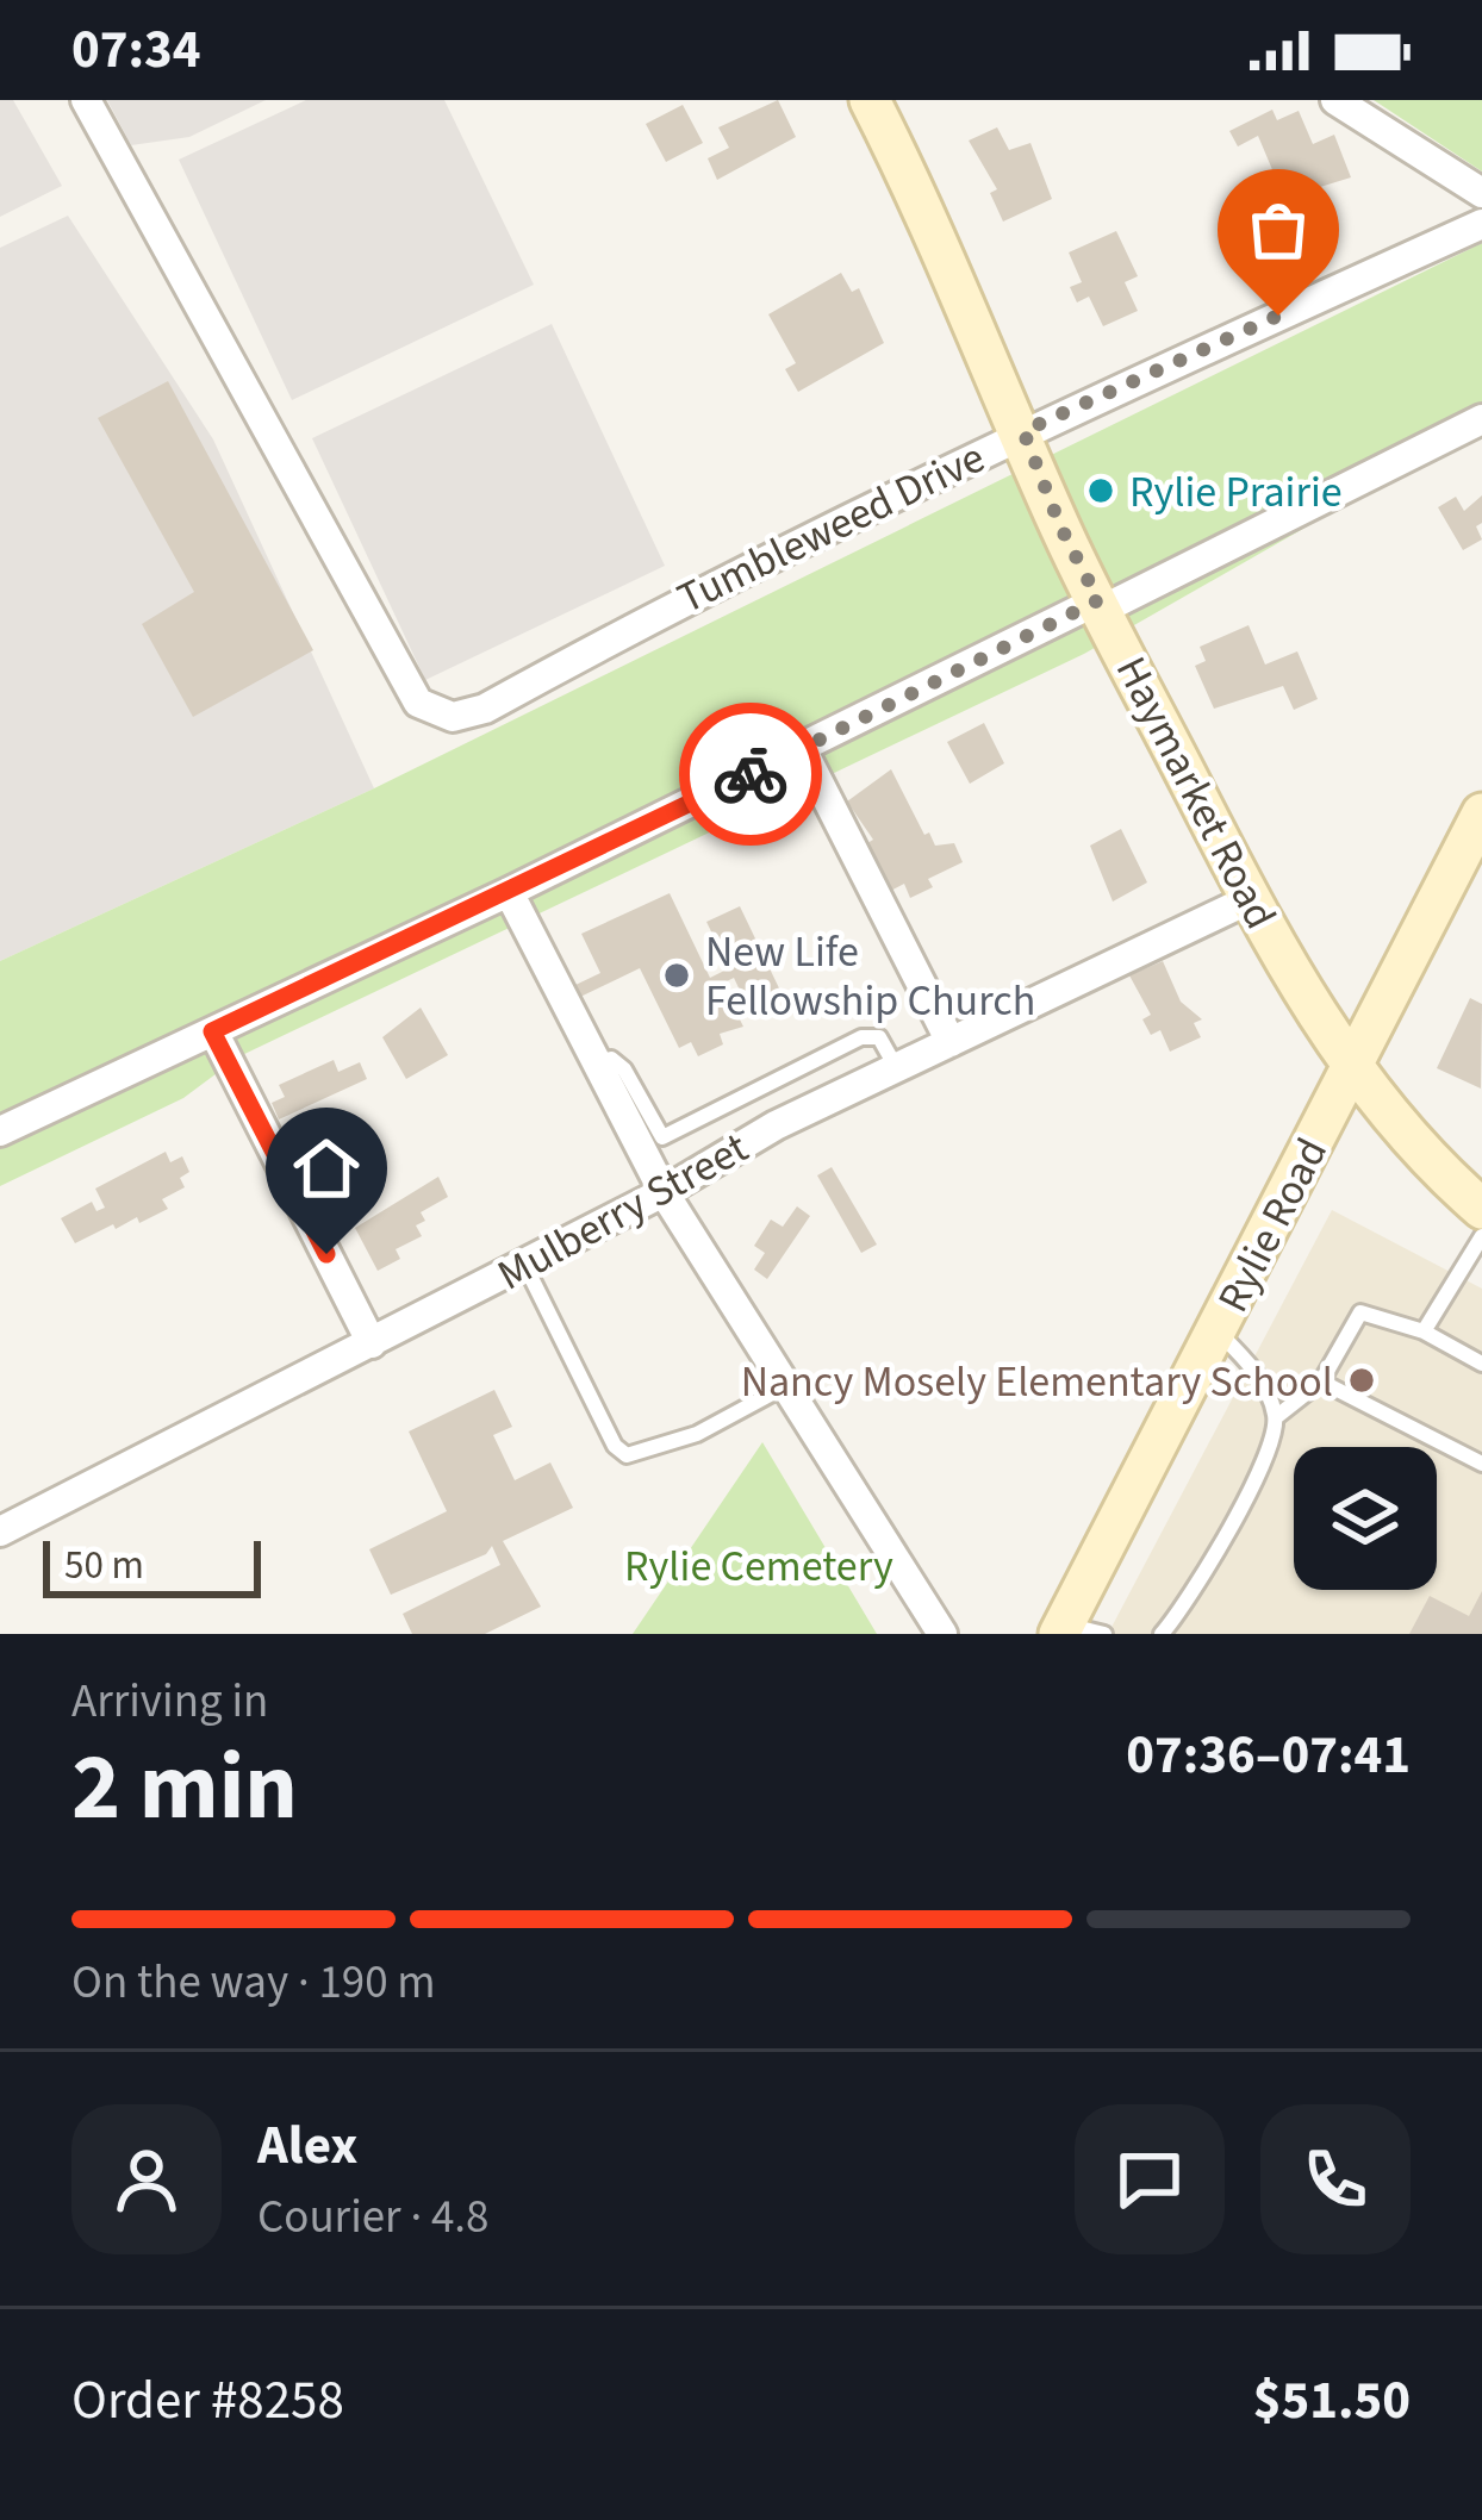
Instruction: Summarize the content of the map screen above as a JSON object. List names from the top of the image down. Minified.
{"streets":{"street":["Tumbleweed Drive","Haymarket Road","Mulberry Street","Rylie Road"]},"crossings":[["Tumbleweed Drive","Haymarket Road"],["Haymarket Road","Mulberry Street"],["Haymarket Road","Rylie Road"]],"parks":["Rylie Cemetery"],"places":["Rylie Prairie","New Life Fellowship Church","Nancy Mosely Elementary School"],"scale_bar":"50 m","page":{"status":"07:34","scale":"50 m","heading":["2 min","Arriving in","07:36–07:41"],"panel":["Alex","Courier · 4.8","Order #8258","$51.50"],"bar":"On the way · 190 m"}}
